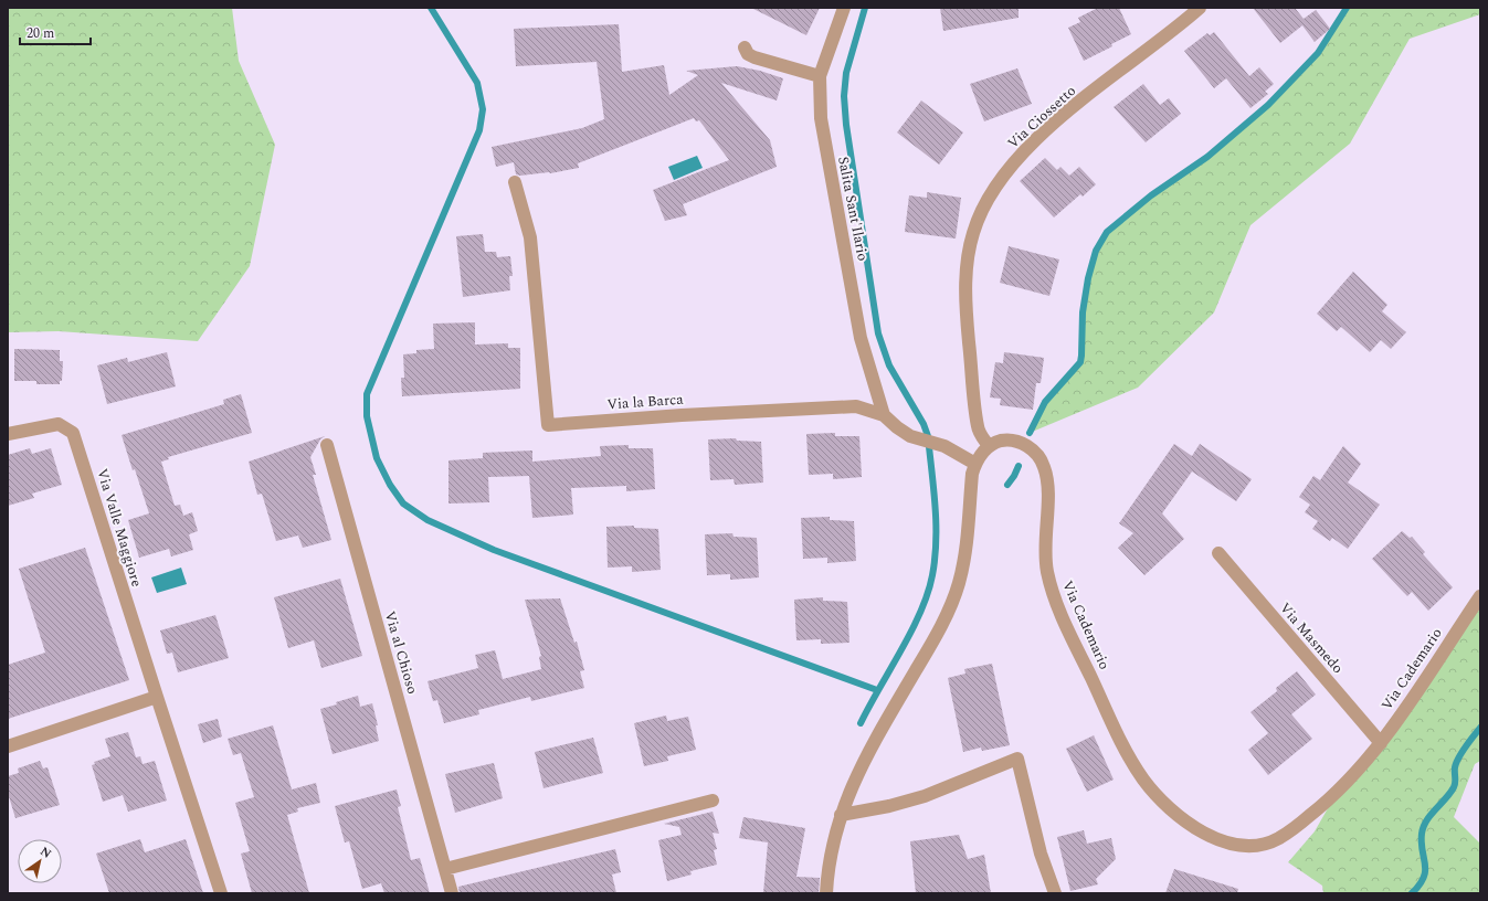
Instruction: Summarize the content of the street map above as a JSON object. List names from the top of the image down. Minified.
{"streets":{"street":["Via Ciossetto","Salita Sant'Ilario","Via la Barca","Via Valle Maggiore","Via Cademario","Via Masmedo","Via al Chioso"]},"crossings":[["Via Ciossetto","Via Cademario"],["Salita Sant'Ilario","Via la Barca"],["Via Cademario","Via Masmedo"]],"scale_bar":"20 m","north":"top right"}
